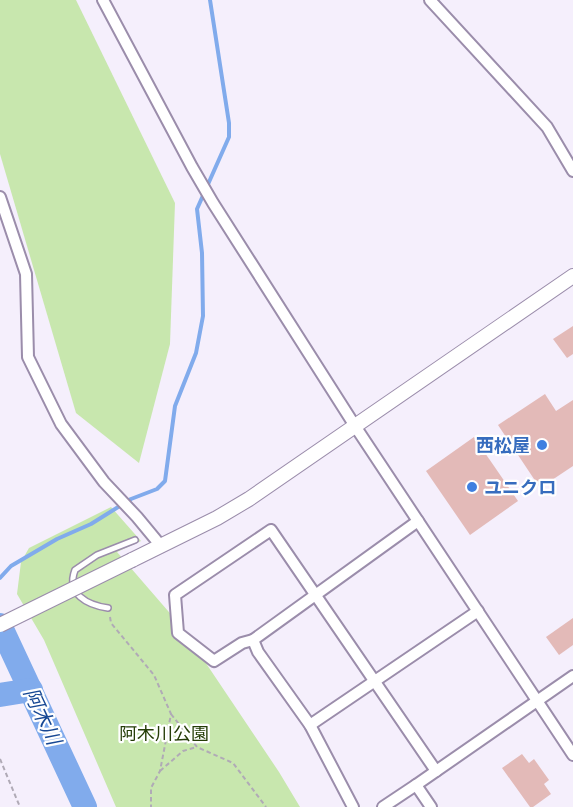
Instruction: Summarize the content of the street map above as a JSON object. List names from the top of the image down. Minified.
{"water":["阿木川"],"parks":["阿木川公園"],"places":["西松屋","ユニクロ"]}
